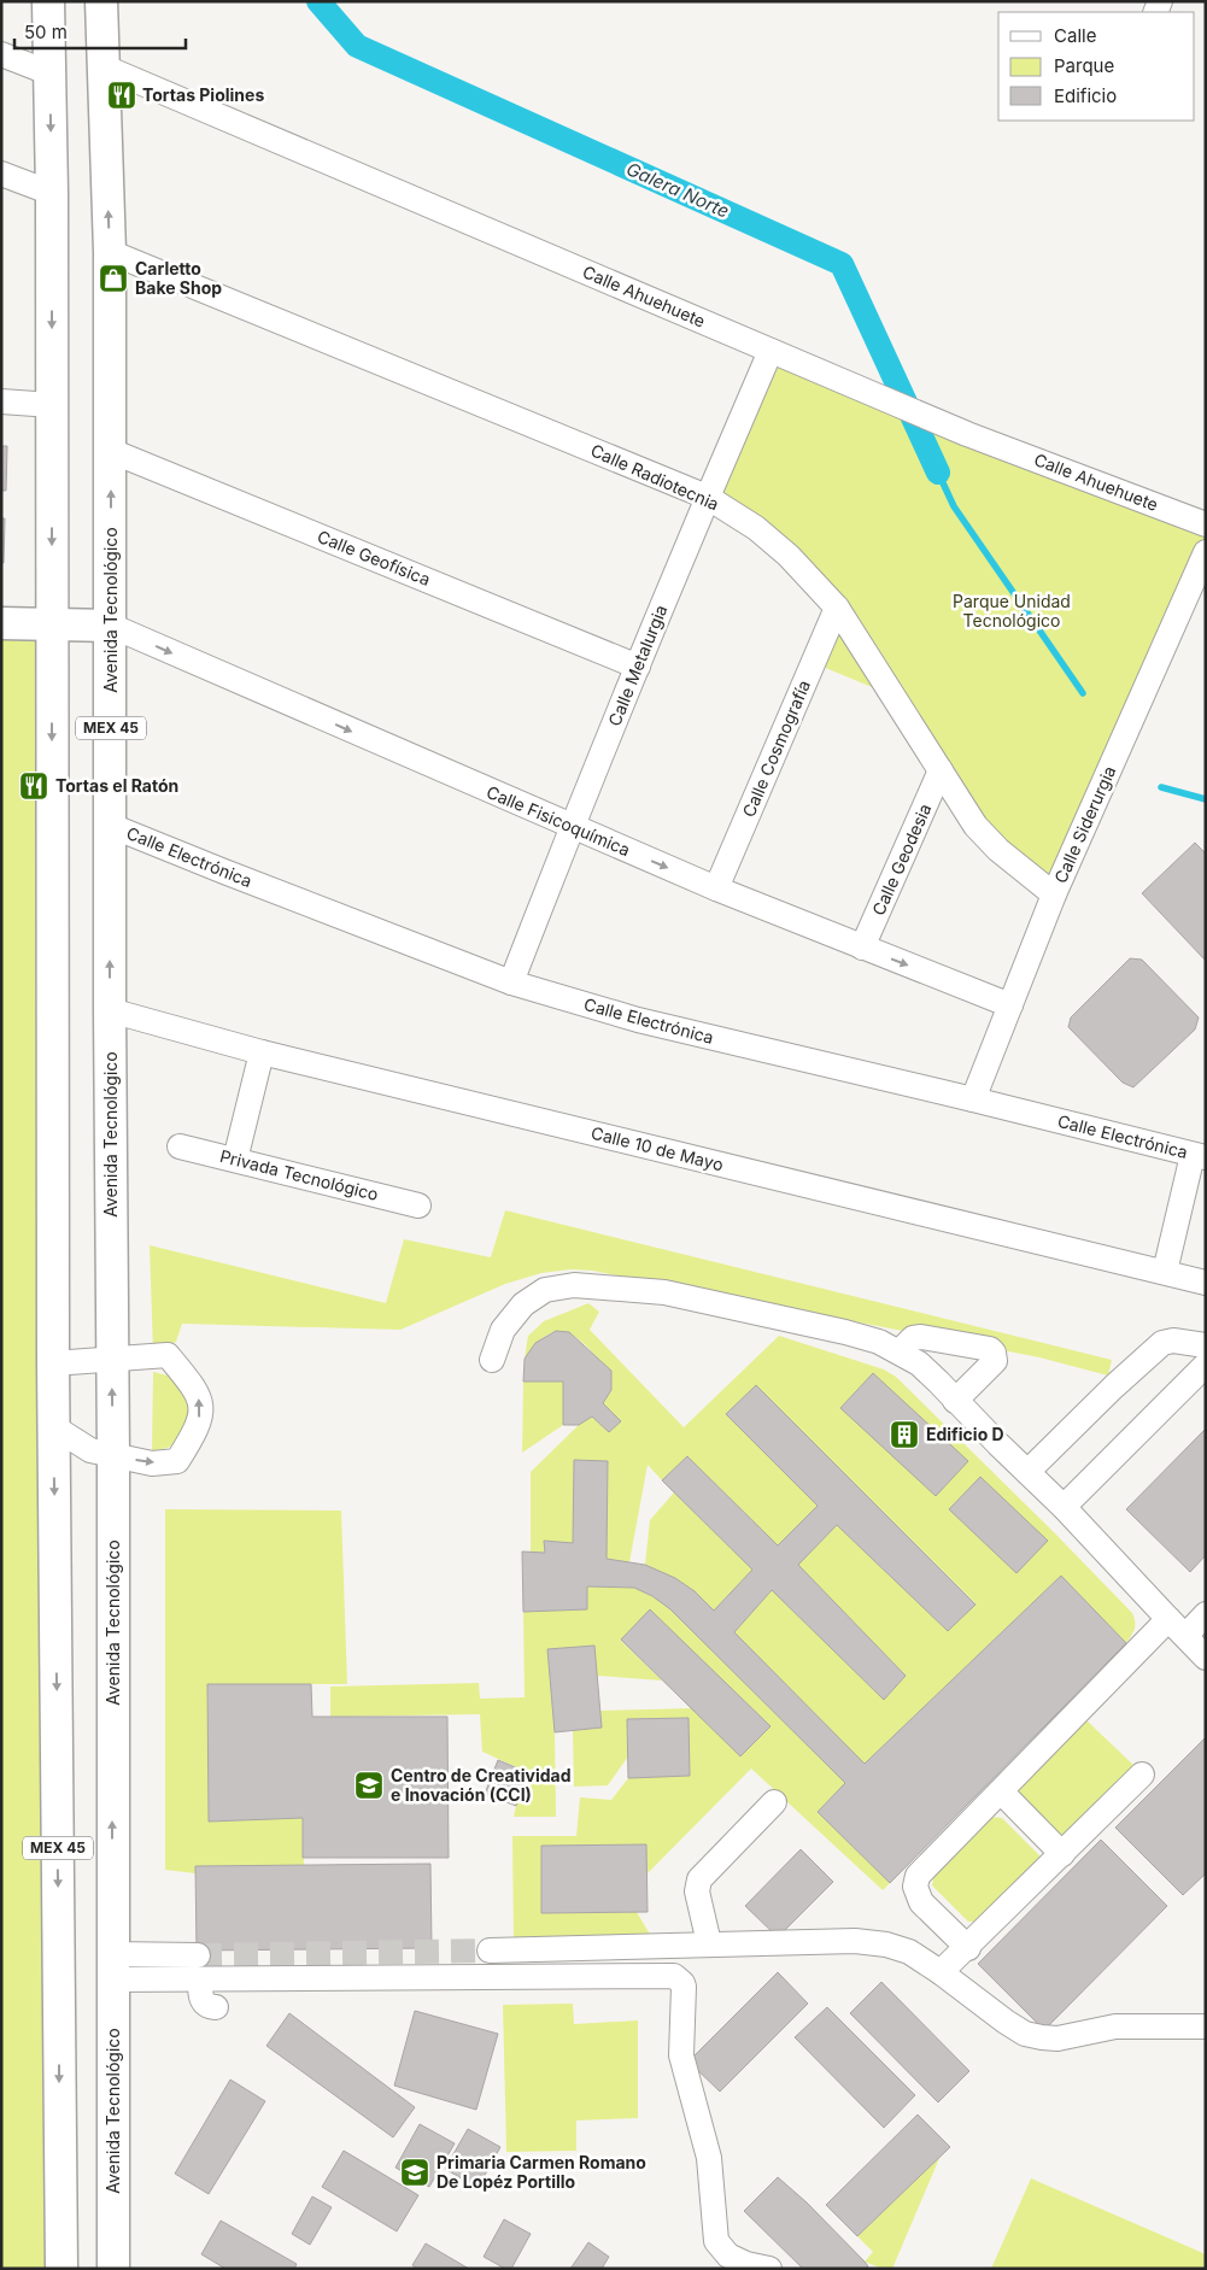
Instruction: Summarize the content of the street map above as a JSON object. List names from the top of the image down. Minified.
{"streets":{"main road":["Avenida Tecnológico","MEX 45"],"street":["Calle Ahuehuete","Calle Radiotecnia","Calle Geofísica","Calle Metalurgia","Calle Cosmografía","Calle Fisicoquímica","Calle Siderurgia","Calle Electrónica","Calle Geodesia","Calle 10 de Mayo","Privada Tecnológico"]},"crossings":[["Calle Ahuehuete","Avenida Tecnológico"],["Calle Ahuehuete","Calle Metalurgia"],["Calle Radiotecnia","Avenida Tecnológico"],["Calle Radiotecnia","Calle Metalurgia"],["Calle Radiotecnia","Calle Cosmografía"],["Calle Radiotecnia","Calle Siderurgia"],["Calle Radiotecnia","Calle Geodesia"],["Calle Geofísica","Avenida Tecnológico"],["Calle Geofísica","Calle Metalurgia"],["Avenida Tecnológico","Calle Fisicoquímica"],["Avenida Tecnológico","Calle Electrónica"],["Avenida Tecnológico","Calle 10 de Mayo"],["Calle Metalurgia","Calle Fisicoquímica"],["Calle Metalurgia","Calle Electrónica"],["Calle Cosmografía","Calle Fisicoquímica"],["Calle Fisicoquímica","Calle Siderurgia"],["Calle Fisicoquímica","Calle Geodesia"],["Calle Siderurgia","Calle Electrónica"]],"one_way":["Calle Fisicoquímica"],"water":["Galera Norte"],"parks":["Parque Unidad Tecnológico"],"places":{"restaurant":["Tortas Piolines","Tortas el Ratón"],"shop":["Carletto Bake Shop"],"building":["Edificio D"],"school or university":["Centro de Creatividad e Inovación (CCI)","Primaria Carmen Romano De Lopéz Portillo"]},"legend":["Calle","Parque","Edificio"],"scale_bar":"50 m"}
